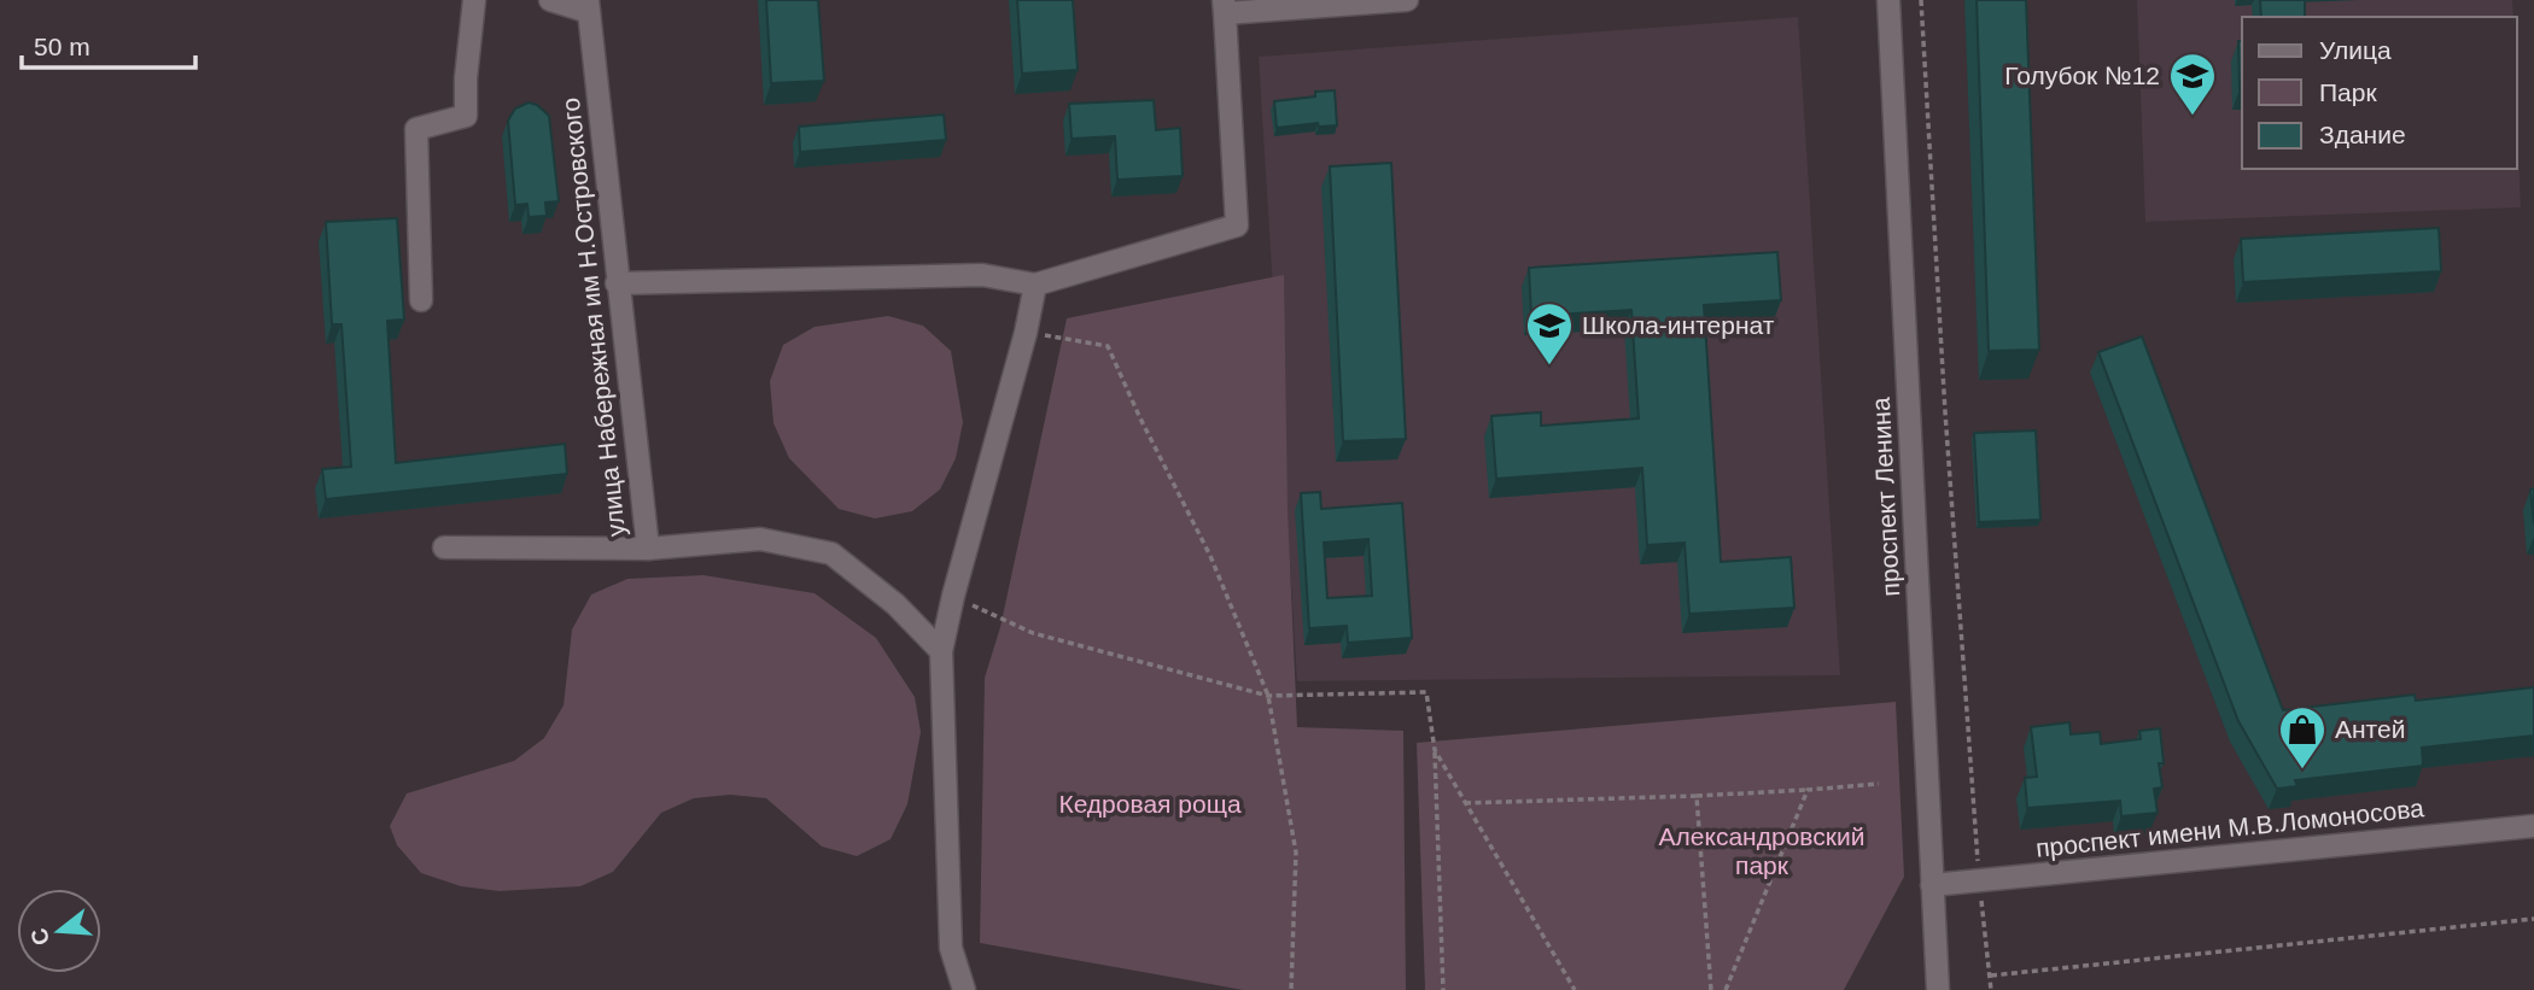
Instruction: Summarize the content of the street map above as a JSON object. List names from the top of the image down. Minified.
{"streets":{"street":["улица Набережная им Н.Островского","проспект Ленина","проспект имени М.В.Ломоносова"]},"crossings":[["проспект Ленина","проспект имени М.В.Ломоносова"]],"parks":["Кедровая роща","Александровский парк"],"places":{"school or university":["Голубок №12","Школа-интернат"],"shop":["Антей"]},"legend":["Улица","Парк","Здание"],"scale_bar":"50 m","north":"left"}
